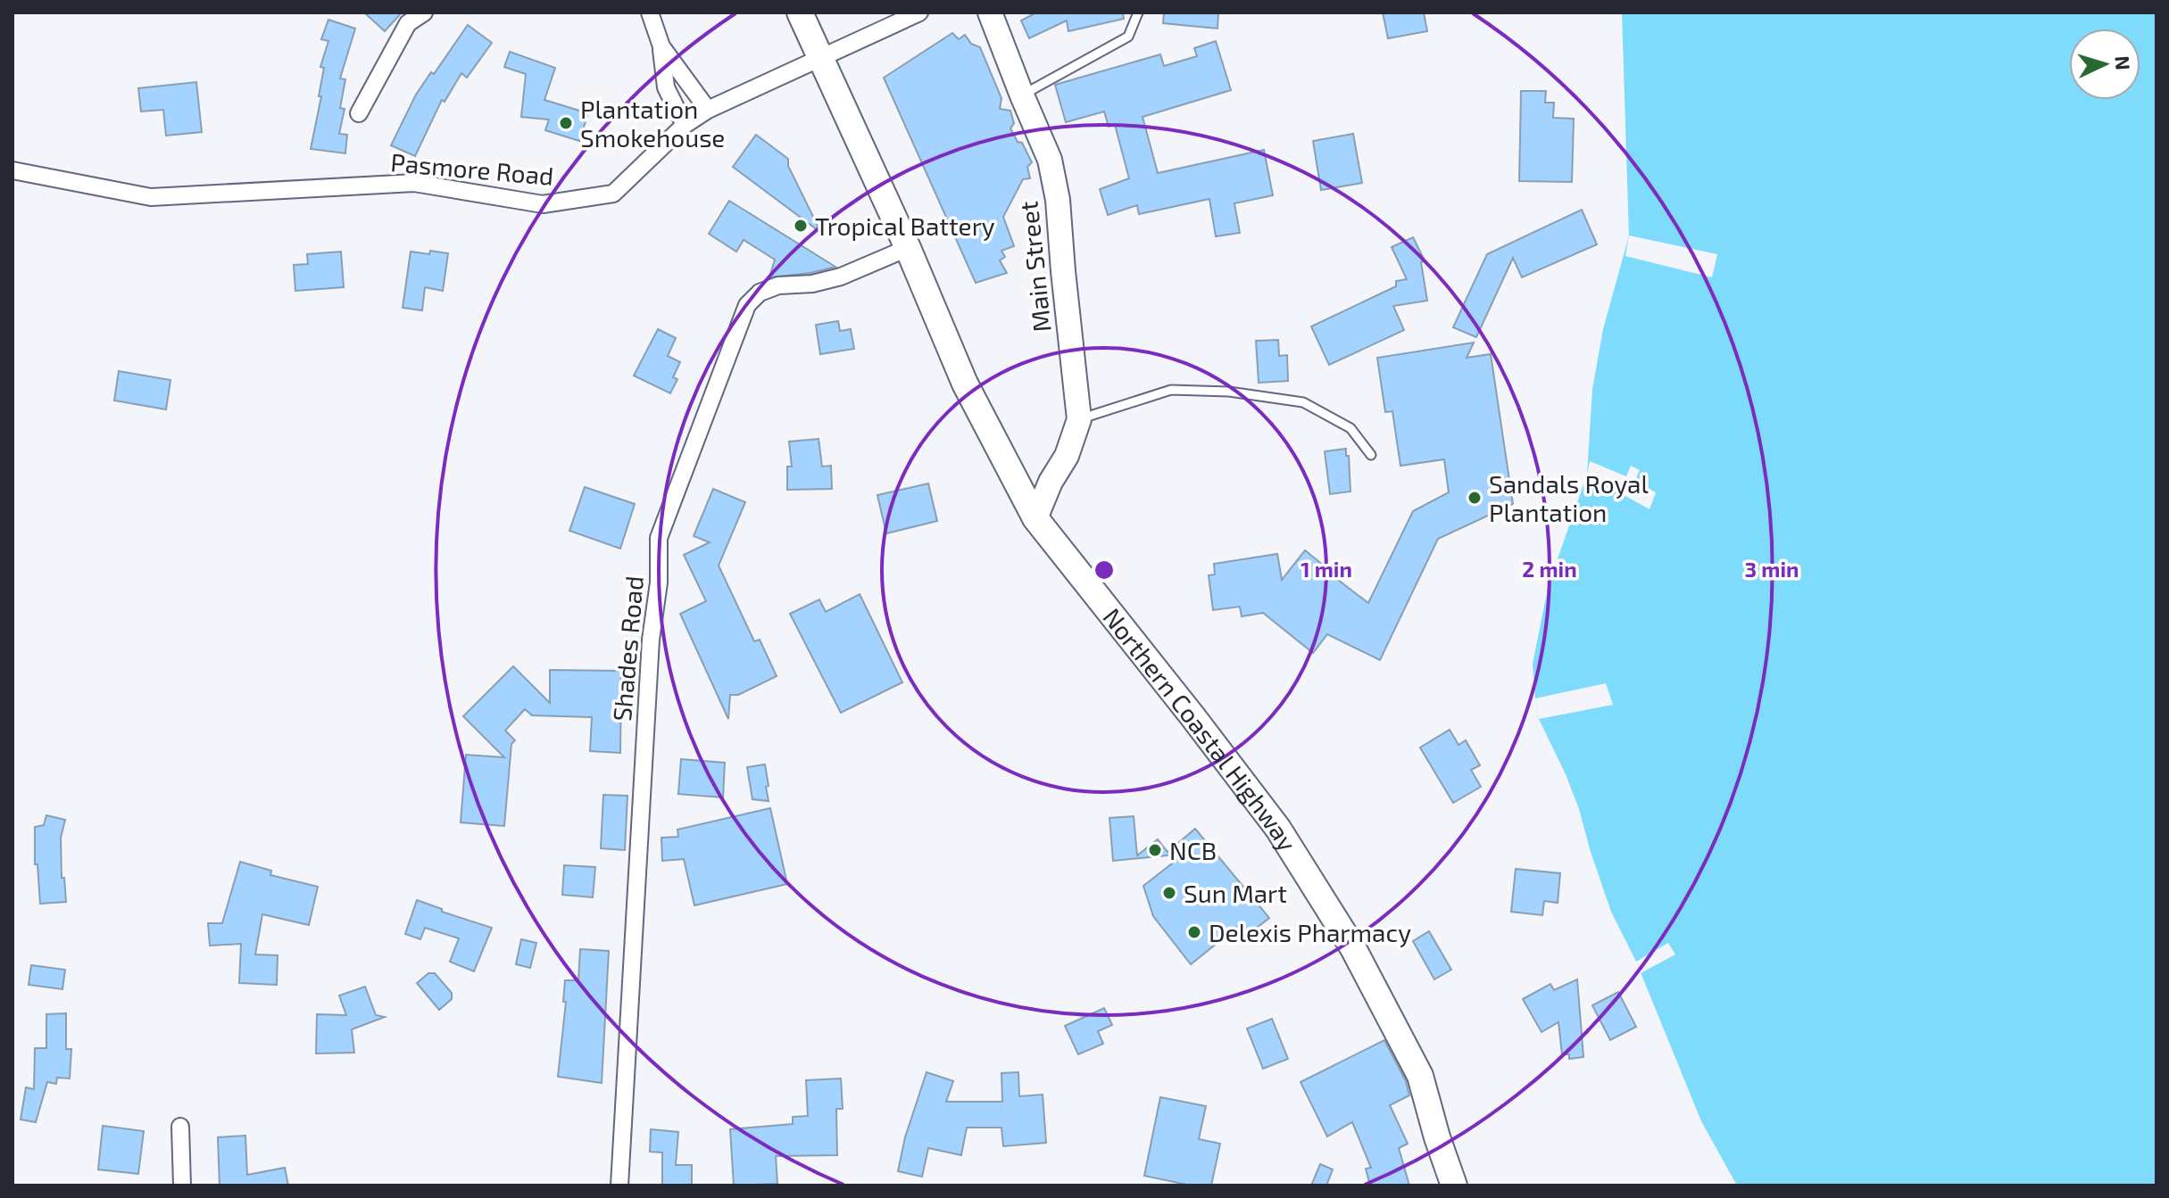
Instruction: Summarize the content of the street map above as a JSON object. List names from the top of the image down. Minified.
{"streets":{"main road":["Northern Coastal Highway"],"street":["Pasmore Road","Main Street","Shades Road"]},"crossings":[["Pasmore Road","Northern Coastal Highway"],["Main Street","Northern Coastal Highway"],["Shades Road","Northern Coastal Highway"]],"places":["Plantation Smokehouse","Tropical Battery","Sandals Royal Plantation","NCB","Sun Mart","Delexis Pharmacy"],"north":"right","rings":["1 min","2 min","3 min"]}
